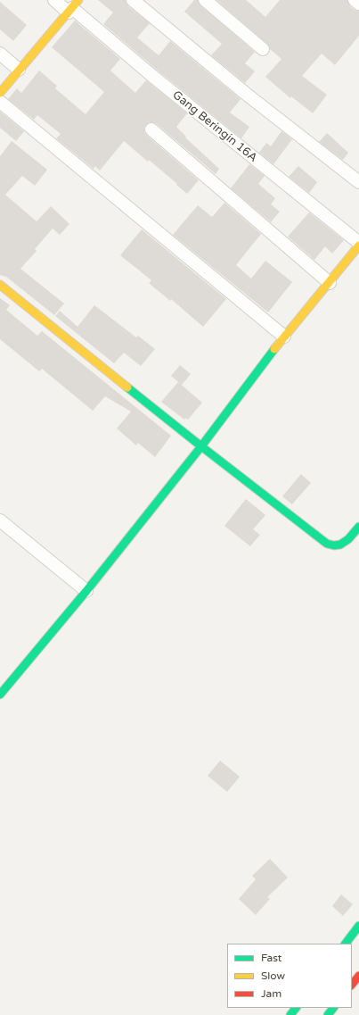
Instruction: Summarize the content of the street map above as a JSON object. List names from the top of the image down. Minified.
{"streets":{"street":["Gang Beringin 16A"]},"legend":["Fast","Slow","Jam"]}
